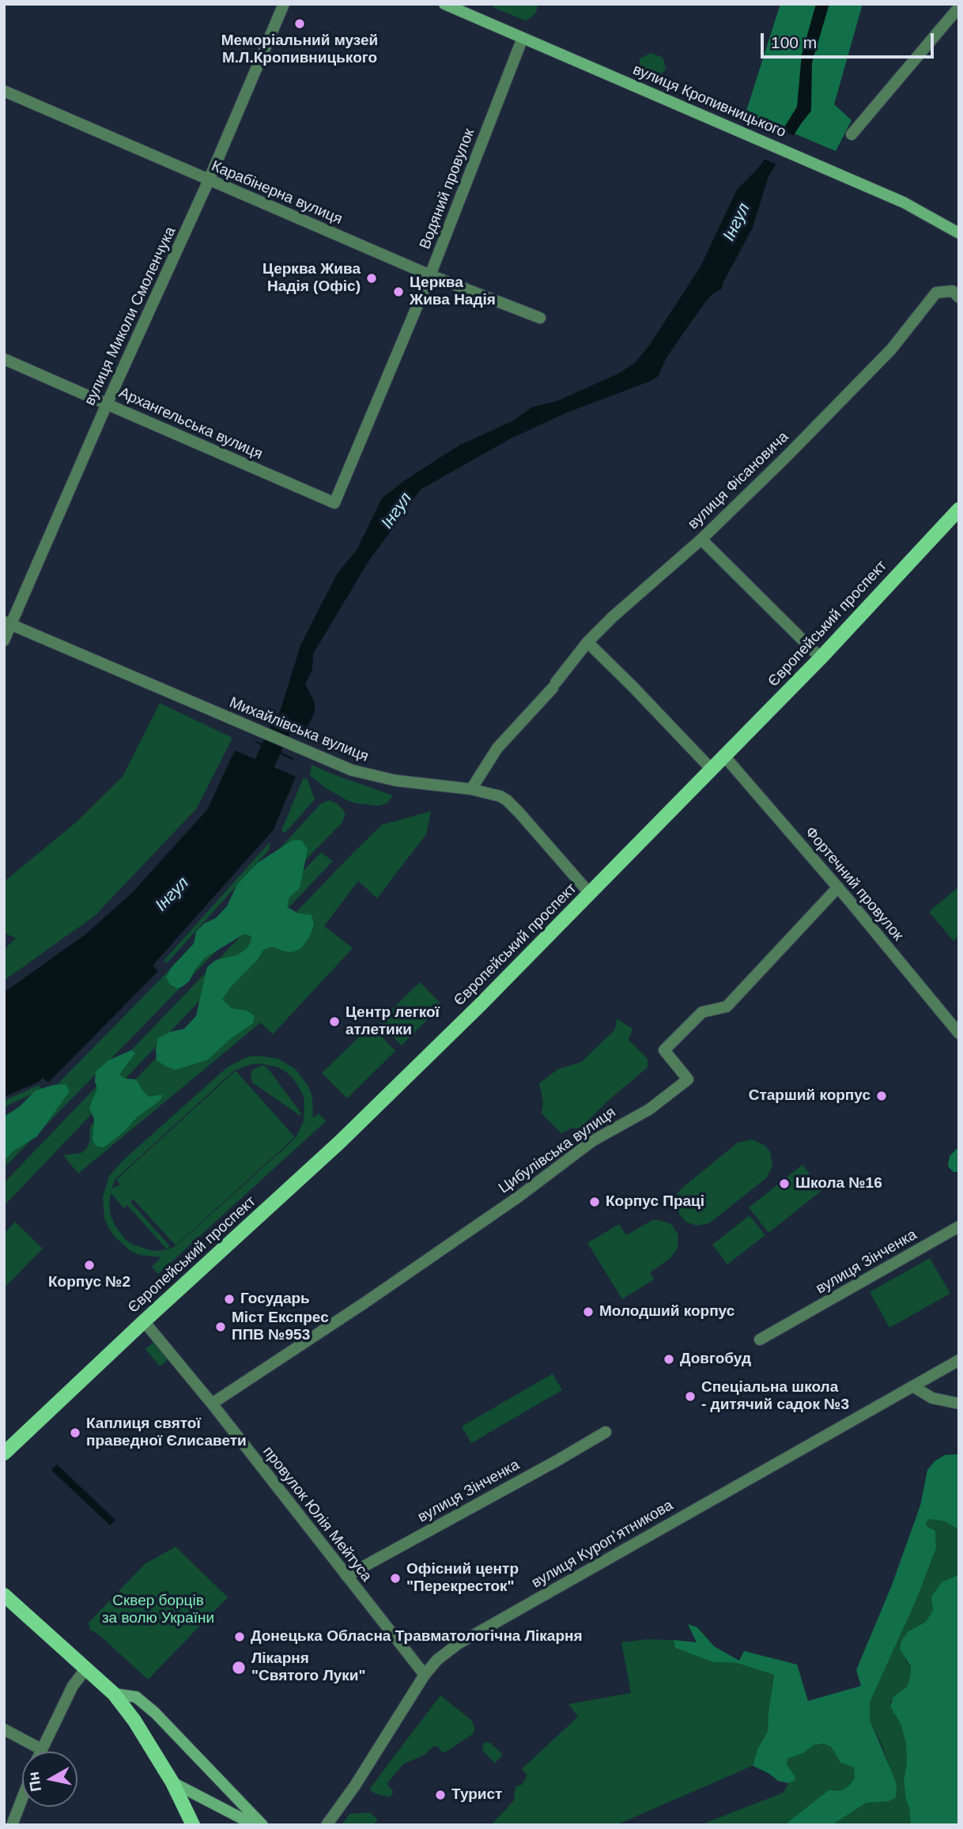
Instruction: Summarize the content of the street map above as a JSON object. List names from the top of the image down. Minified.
{"streets":{"main road":["вулиця Кропивницького","Європейський проспект"],"street":["Водяний провулок","Карабінерна вулиця","вулиця Миколи Смоленчука","Архангельська вулиця","вулиця Фісановича","Михайлівська вулиця","Фортечний провулок","Цибулівська вулиця","вулиця Зінченка","провулок Юлія Мейтуса","вулиця Куропʼятникова"]},"crossings":[["вулиця Кропивницького","Водяний провулок"],["Водяний провулок","Карабінерна вулиця"],["Водяний провулок","Архангельська вулиця"],["Карабінерна вулиця","вулиця Миколи Смоленчука"],["вулиця Миколи Смоленчука","Архангельська вулиця"],["вулиця Миколи Смоленчука","Михайлівська вулиця"],["вулиця Фісановича","Михайлівська вулиця"],["Європейський проспект","Михайлівська вулиця"],["Європейський проспект","Фортечний провулок"],["Європейський проспект","провулок Юлія Мейтуса"],["Фортечний провулок","Цибулівська вулиця"],["Цибулівська вулиця","провулок Юлія Мейтуса"],["вулиця Зінченка","провулок Юлія Мейтуса"],["провулок Юлія Мейтуса","вулиця Куропʼятникова"]],"water":["Інгул"],"parks":["Сквер борців за волю України"],"places":["Меморіальний музей М.Л.Кропивницького","Церква Жива Надія (Офіс)","Церква Жива Надія","Центр легкої атлетики","Старший корпус","Школа №16","Корпус Праці","Корпус №2","Государь","Молодший корпус","Міст Експрес ППВ №953","Довгобуд","Спеціальна школа - дитячий садок №3","Каплиця святої праведної Єлисавети","Офісний центр \"Перекресток\"","Донецька Обласна Травматологічна Лікарня","Лікарня \"Святого Луки\"","Турист"],"scale_bar":"100 m","north":"left"}
